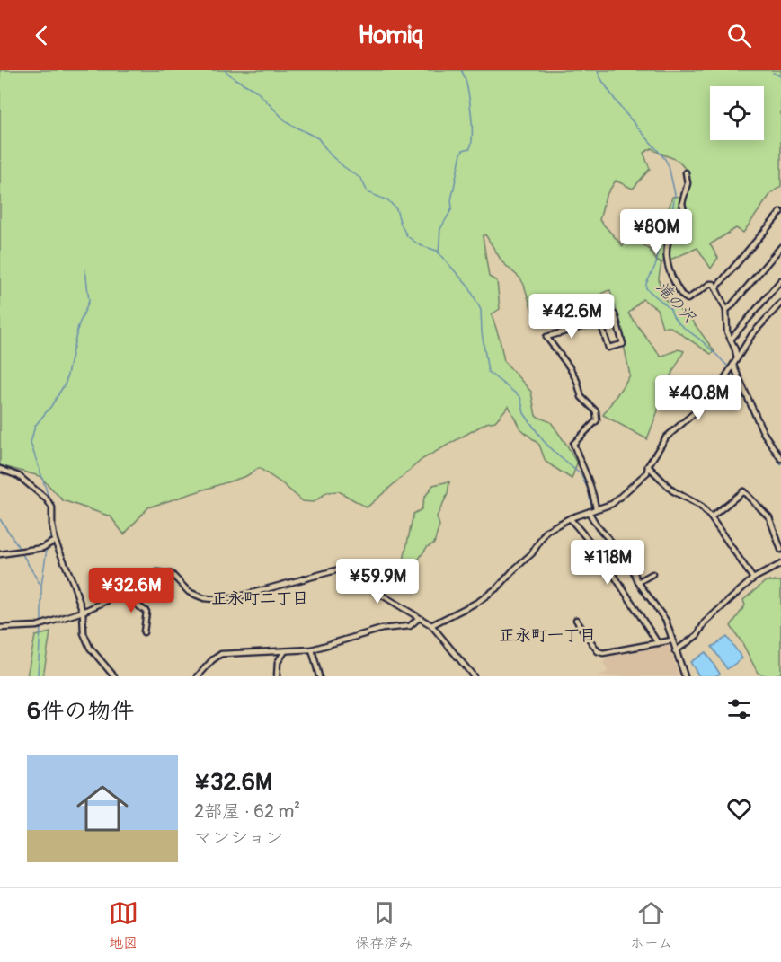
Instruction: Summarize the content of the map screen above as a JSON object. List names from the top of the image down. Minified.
{"districts":["正永町二丁目","正永町一丁目"],"water":["滝の沢"],"page":{"header":"Homiq","price":["¥80M","¥42.6M","¥40.8M","¥118M","¥59.9M","¥32.6M"],"heading":"6件の物件","list":[{"name":"¥32.6M","note":"2部屋 · 62 m² · マンション"}],"tabs":["地図","保存済み","ホーム"]}}
